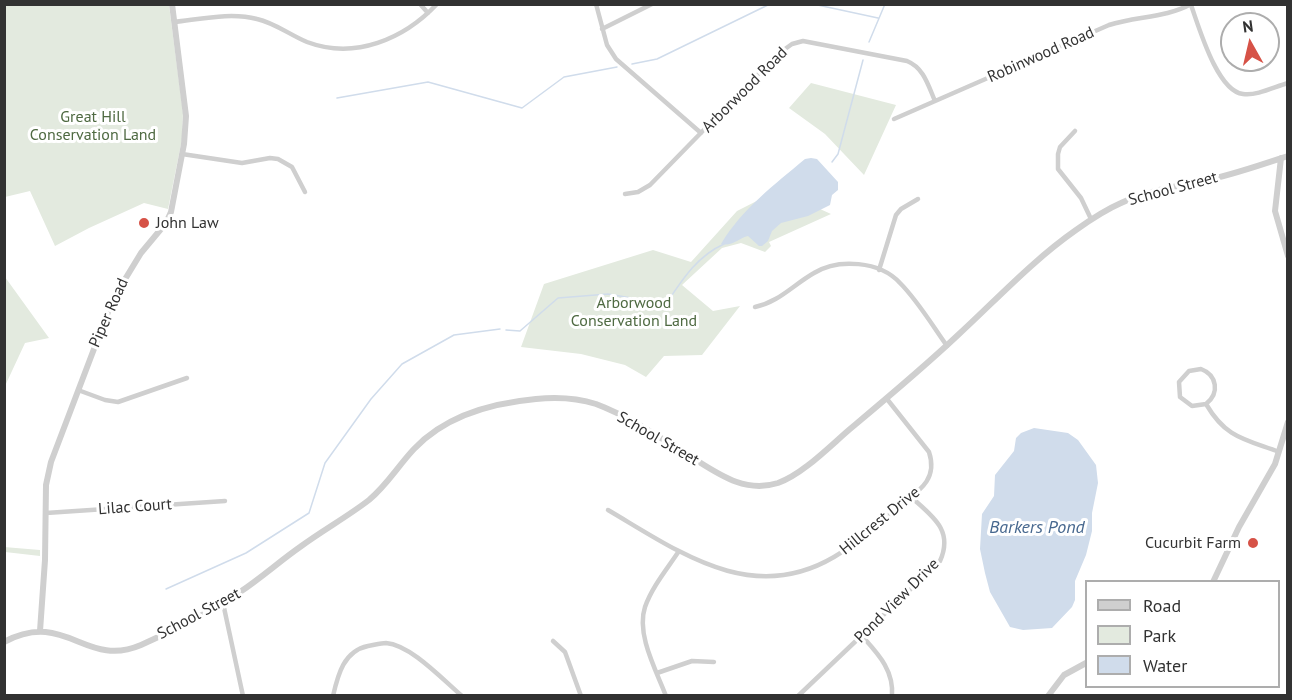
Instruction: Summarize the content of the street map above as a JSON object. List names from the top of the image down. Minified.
{"streets":{"street":["Robinwood Road","Arborwood Road","School Street","Piper Road","Lilac Court","Hillcrest Drive","Pond View Drive"]},"crossings":[["Robinwood Road","Arborwood Road"],["School Street","Piper Road"],["School Street","Hillcrest Drive"],["Piper Road","Lilac Court"],["Hillcrest Drive","Pond View Drive"]],"water":["Barkers Pond"],"parks":["Great Hill Conservation Land","Arborwood Conservation Land"],"places":["John Law","Cucurbit Farm"],"legend":["Road","Park","Water"],"north":"top"}
